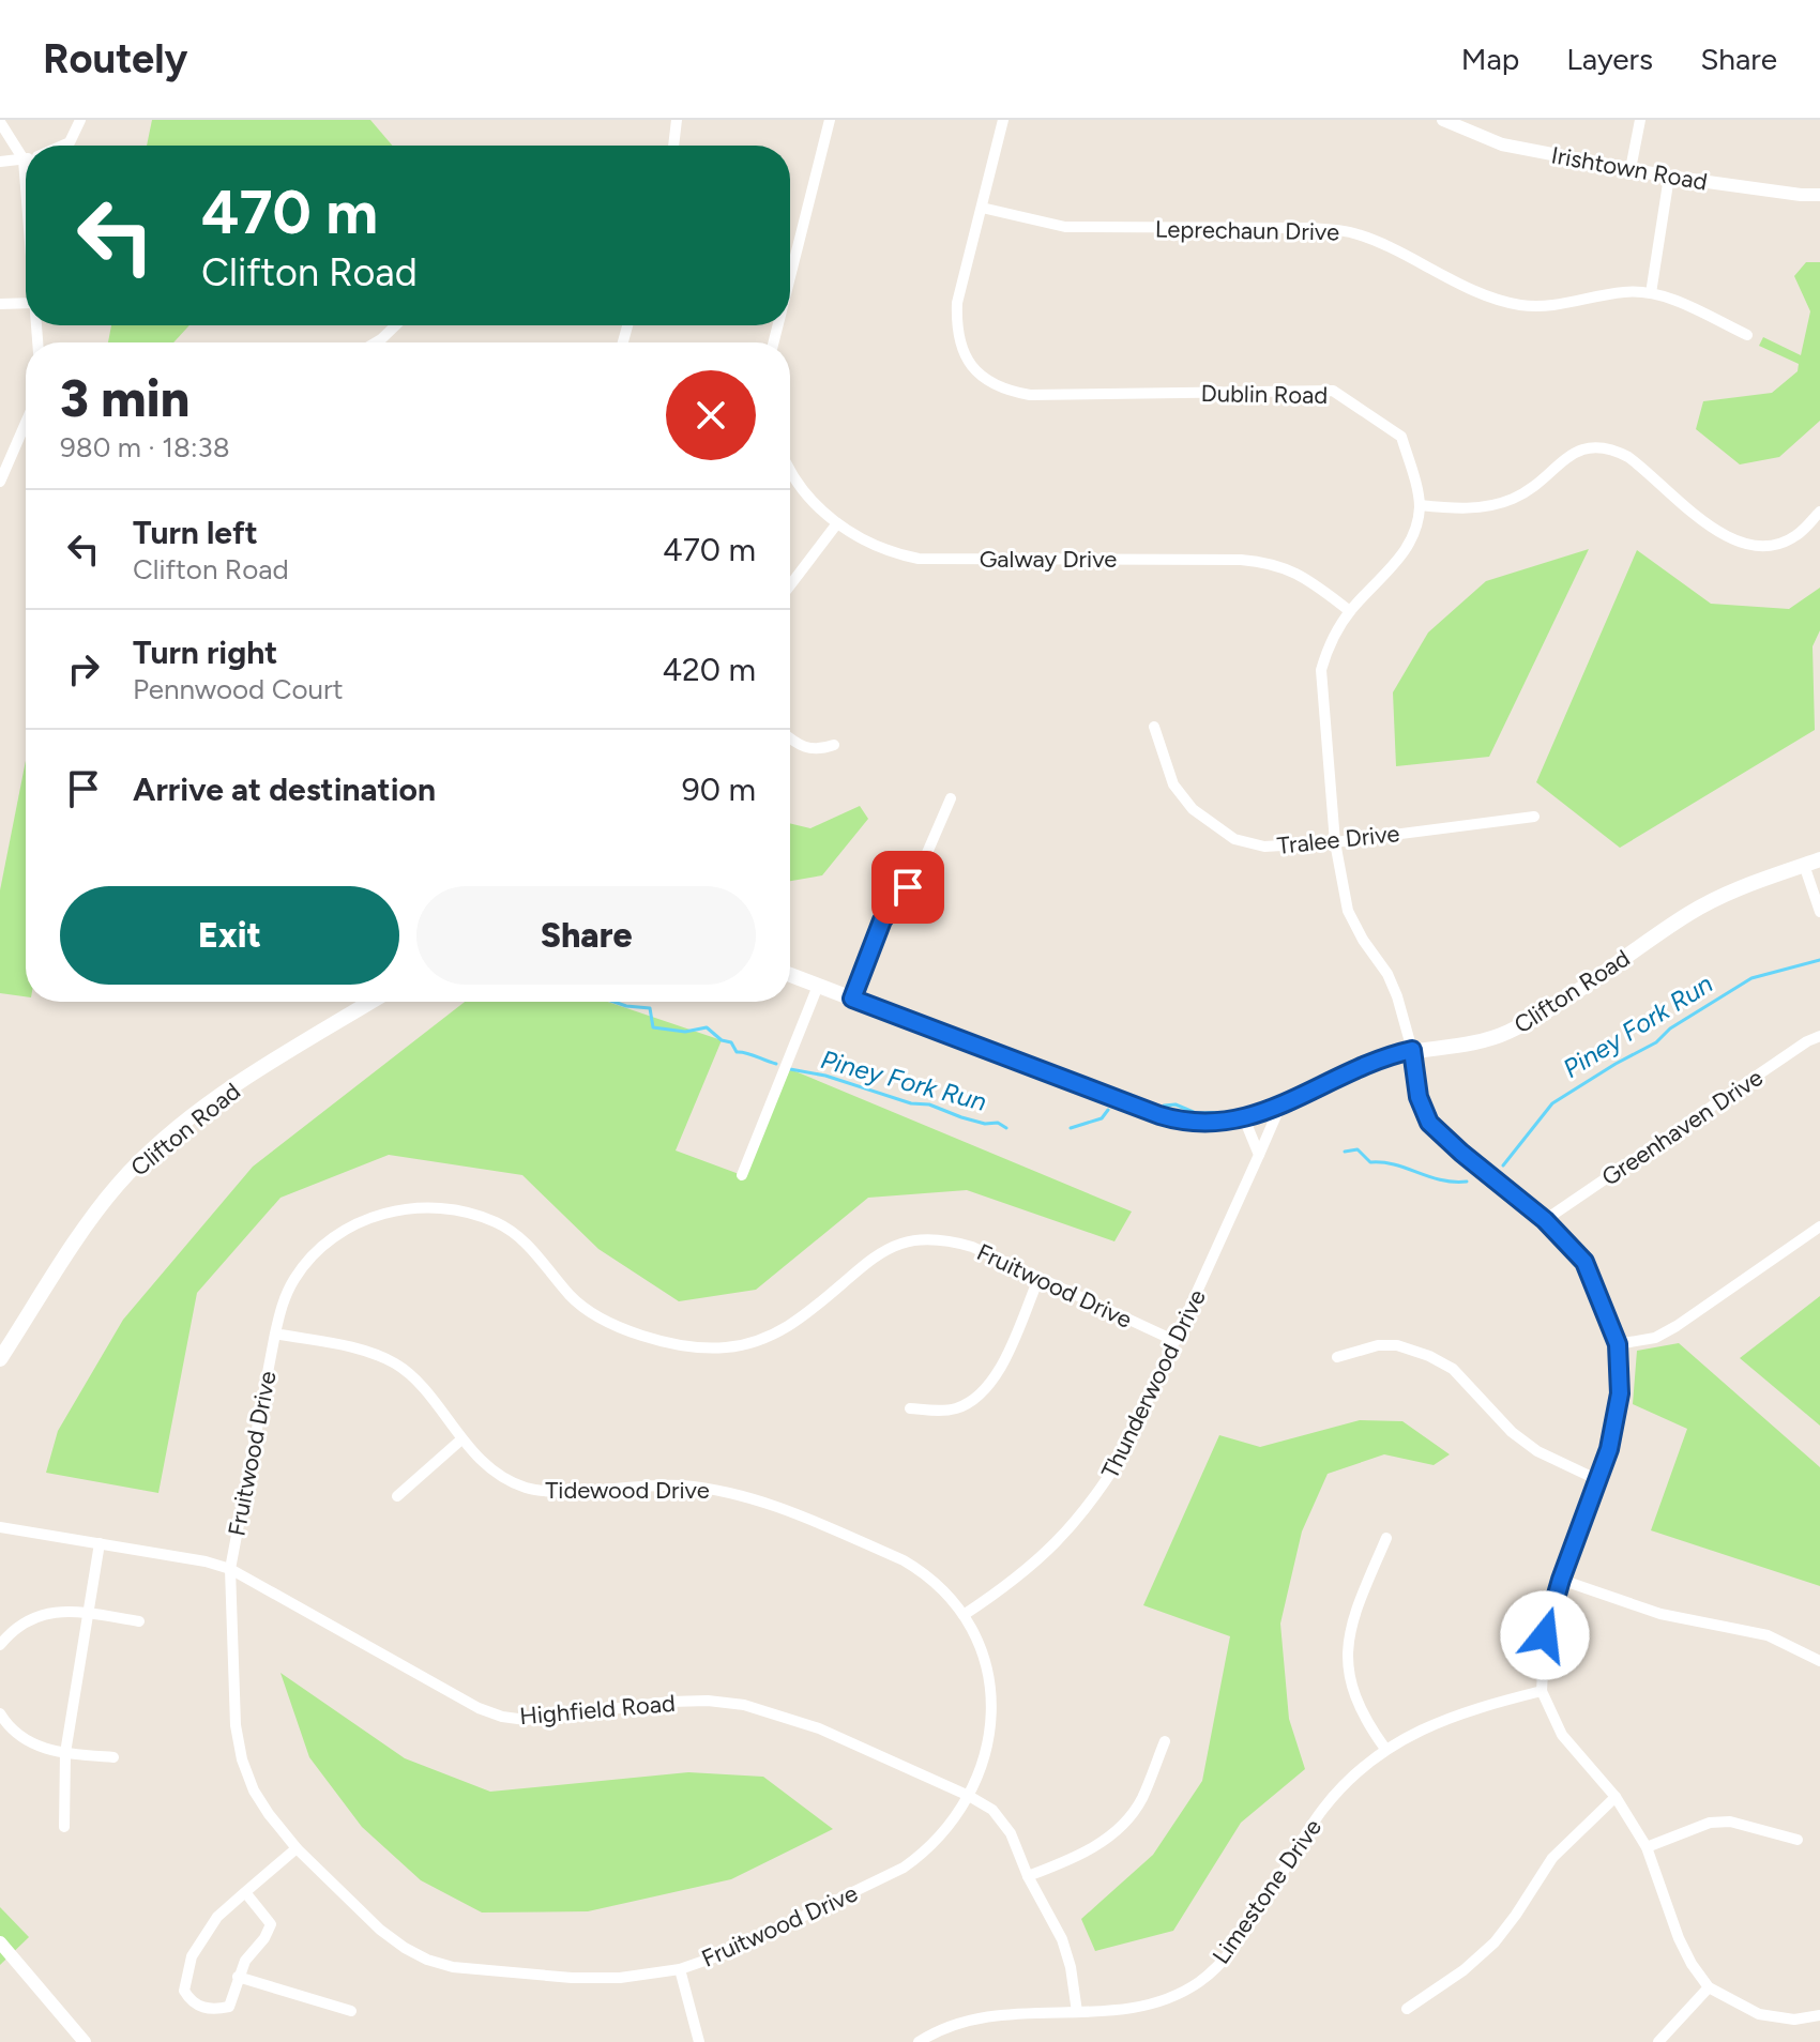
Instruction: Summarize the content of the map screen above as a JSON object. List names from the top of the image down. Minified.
{"streets":{"main road":["Clifton Road"],"street":["Irishtown Road","Leprechaun Drive","Dublin Road","Galway Drive","Tralee Drive","Greenhaven Drive","Fruitwood Drive","Thunderwood Drive","Tidewood Drive","Highfield Road","Limestone Drive"]},"crossings":[["Leprechaun Drive","Dublin Road"],["Clifton Road","Thunderwood Drive"],["Fruitwood Drive","Thunderwood Drive"],["Fruitwood Drive","Tidewood Drive"],["Fruitwood Drive","Highfield Road"],["Thunderwood Drive","Tidewood Drive"],["Tidewood Drive","Highfield Road"],["Highfield Road","Limestone Drive"]],"water":["Piney Fork Run"],"page":{"header":"Routely","nav":["Map","Layers","Share"],"turn":["470 m","Clifton Road"],"heading":["3 min","980 m · 18:38"],"list":[{"name":"Turn left","note":"Clifton Road","value":"470 m"},{"name":"Turn right","note":"Pennwood Court","value":"420 m"},{"name":"Arrive at destination","value":"90 m"}],"buttons":["Exit","Share"]}}
